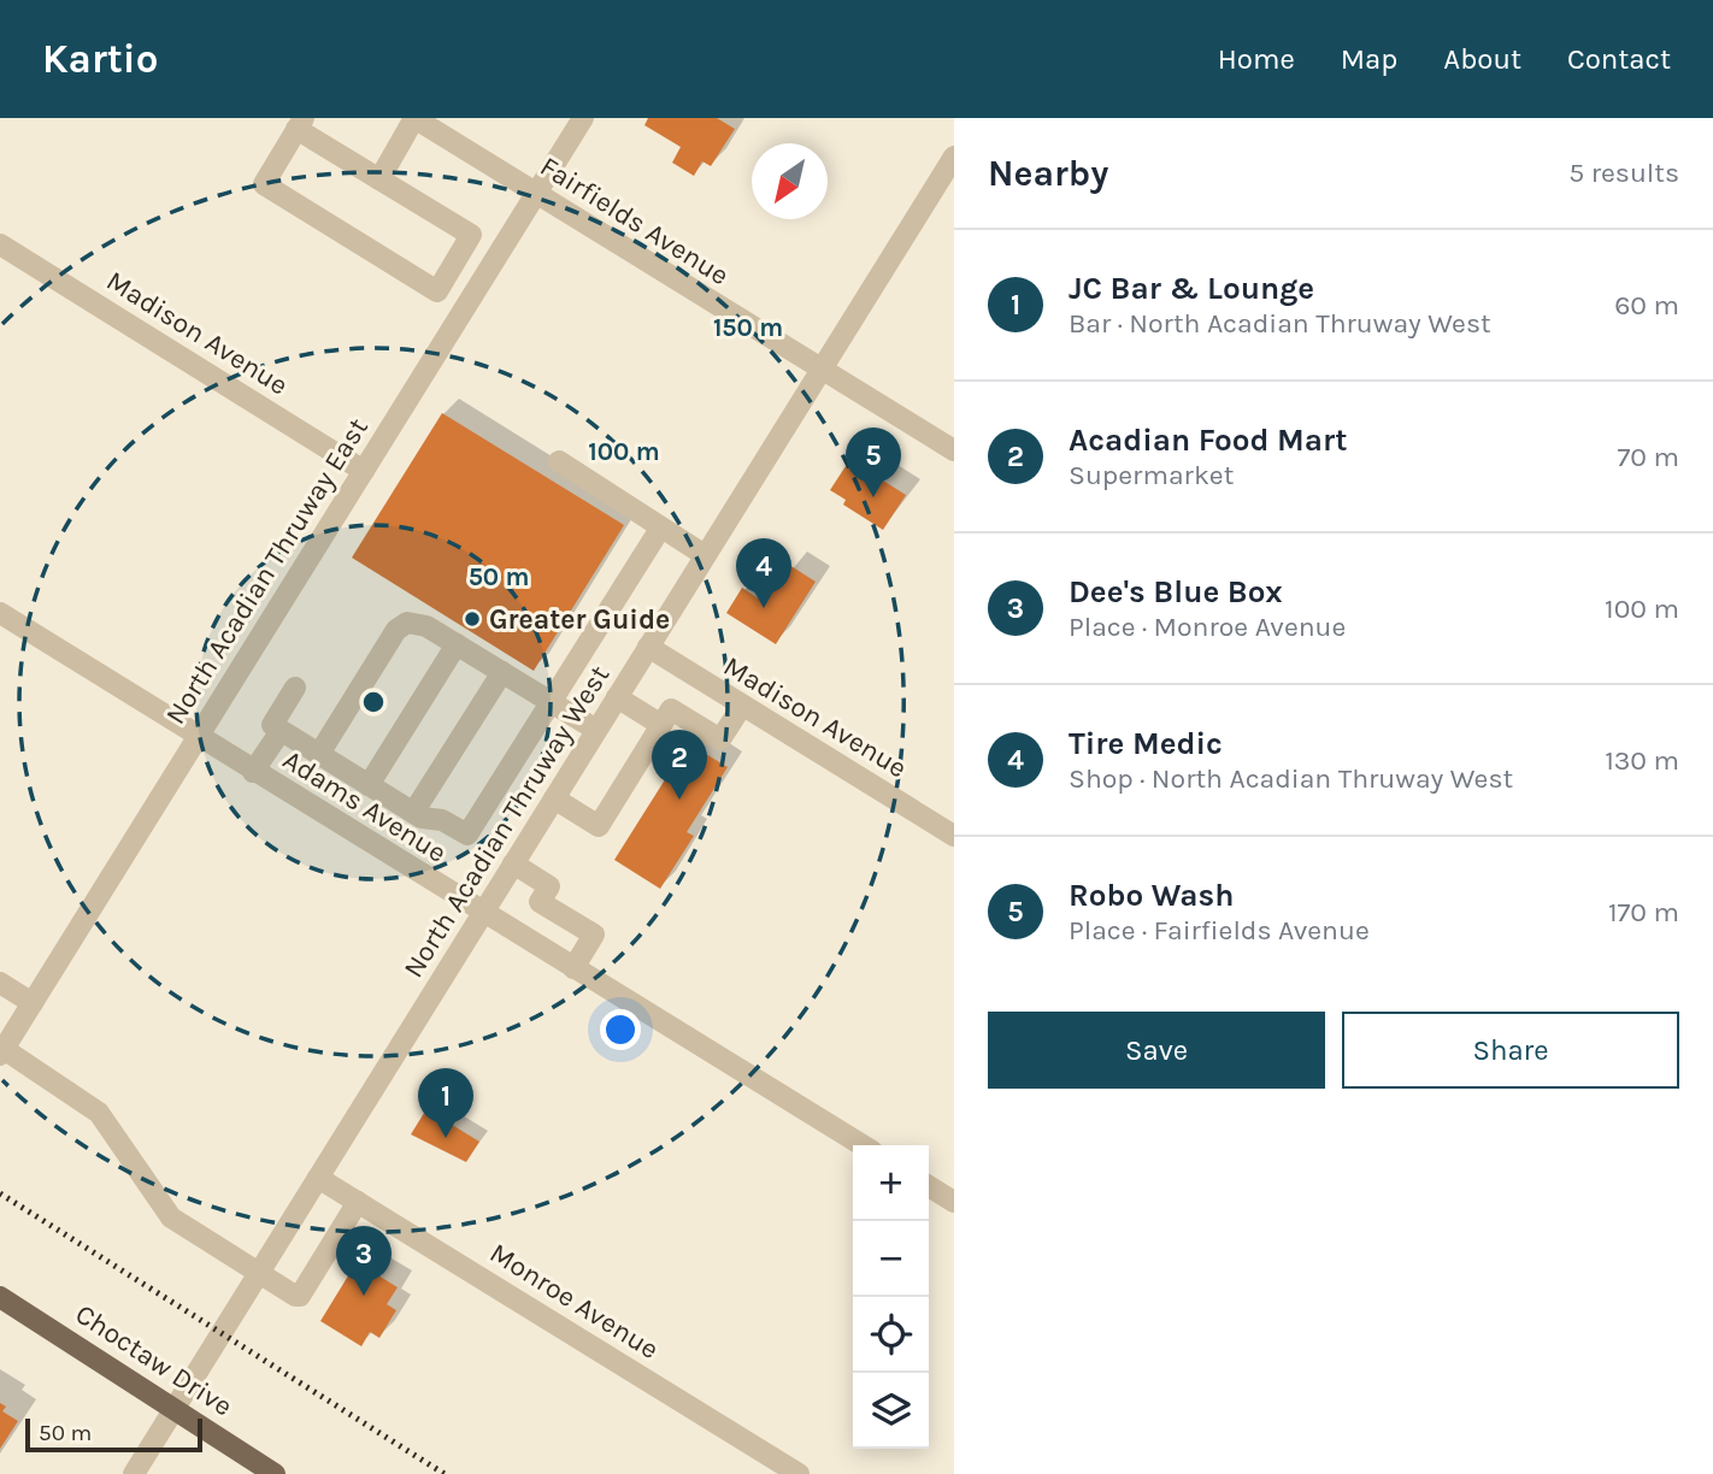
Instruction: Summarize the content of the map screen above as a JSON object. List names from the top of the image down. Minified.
{"streets":{"main road":["Choctaw Drive"],"street":["Fairfields Avenue","Madison Avenue","North Acadian Thruway East","Adams Avenue","North Acadian Thruway West","Monroe Avenue"]},"crossings":[["Fairfields Avenue","North Acadian Thruway East"],["Fairfields Avenue","North Acadian Thruway West"],["Madison Avenue","North Acadian Thruway East"],["Madison Avenue","North Acadian Thruway West"],["North Acadian Thruway East","Adams Avenue"],["Adams Avenue","North Acadian Thruway West"],["North Acadian Thruway West","Monroe Avenue"],["North Acadian Thruway West","Choctaw Drive"]],"places":["Greater Guide"],"scale_bar":"50 m","north":"bottom left","page":{"header":"Kartio","nav":["Home","Map","About","Contact"],"heading":["Nearby","5 results"],"list":[{"mark":"1","name":"JC Bar & Lounge","note":"Bar · North Acadian Thruway West","value":"60 m"},{"mark":"2","name":"Acadian Food Mart","note":"Supermarket","value":"70 m"},{"mark":"3","name":"Dee's Blue Box","note":"Place · Monroe Avenue","value":"100 m"},{"mark":"4","name":"Tire Medic","note":"Shop · North Acadian Thruway West","value":"130 m"},{"mark":"5","name":"Robo Wash","note":"Place · Fairfields Avenue","value":"170 m"}],"pins":["5","4","2","1","3"],"buttons":["Save","Share"],"map_buttons":["+","−"],"scale":"50 m"},"rings":["150 m","100 m","50 m"]}
